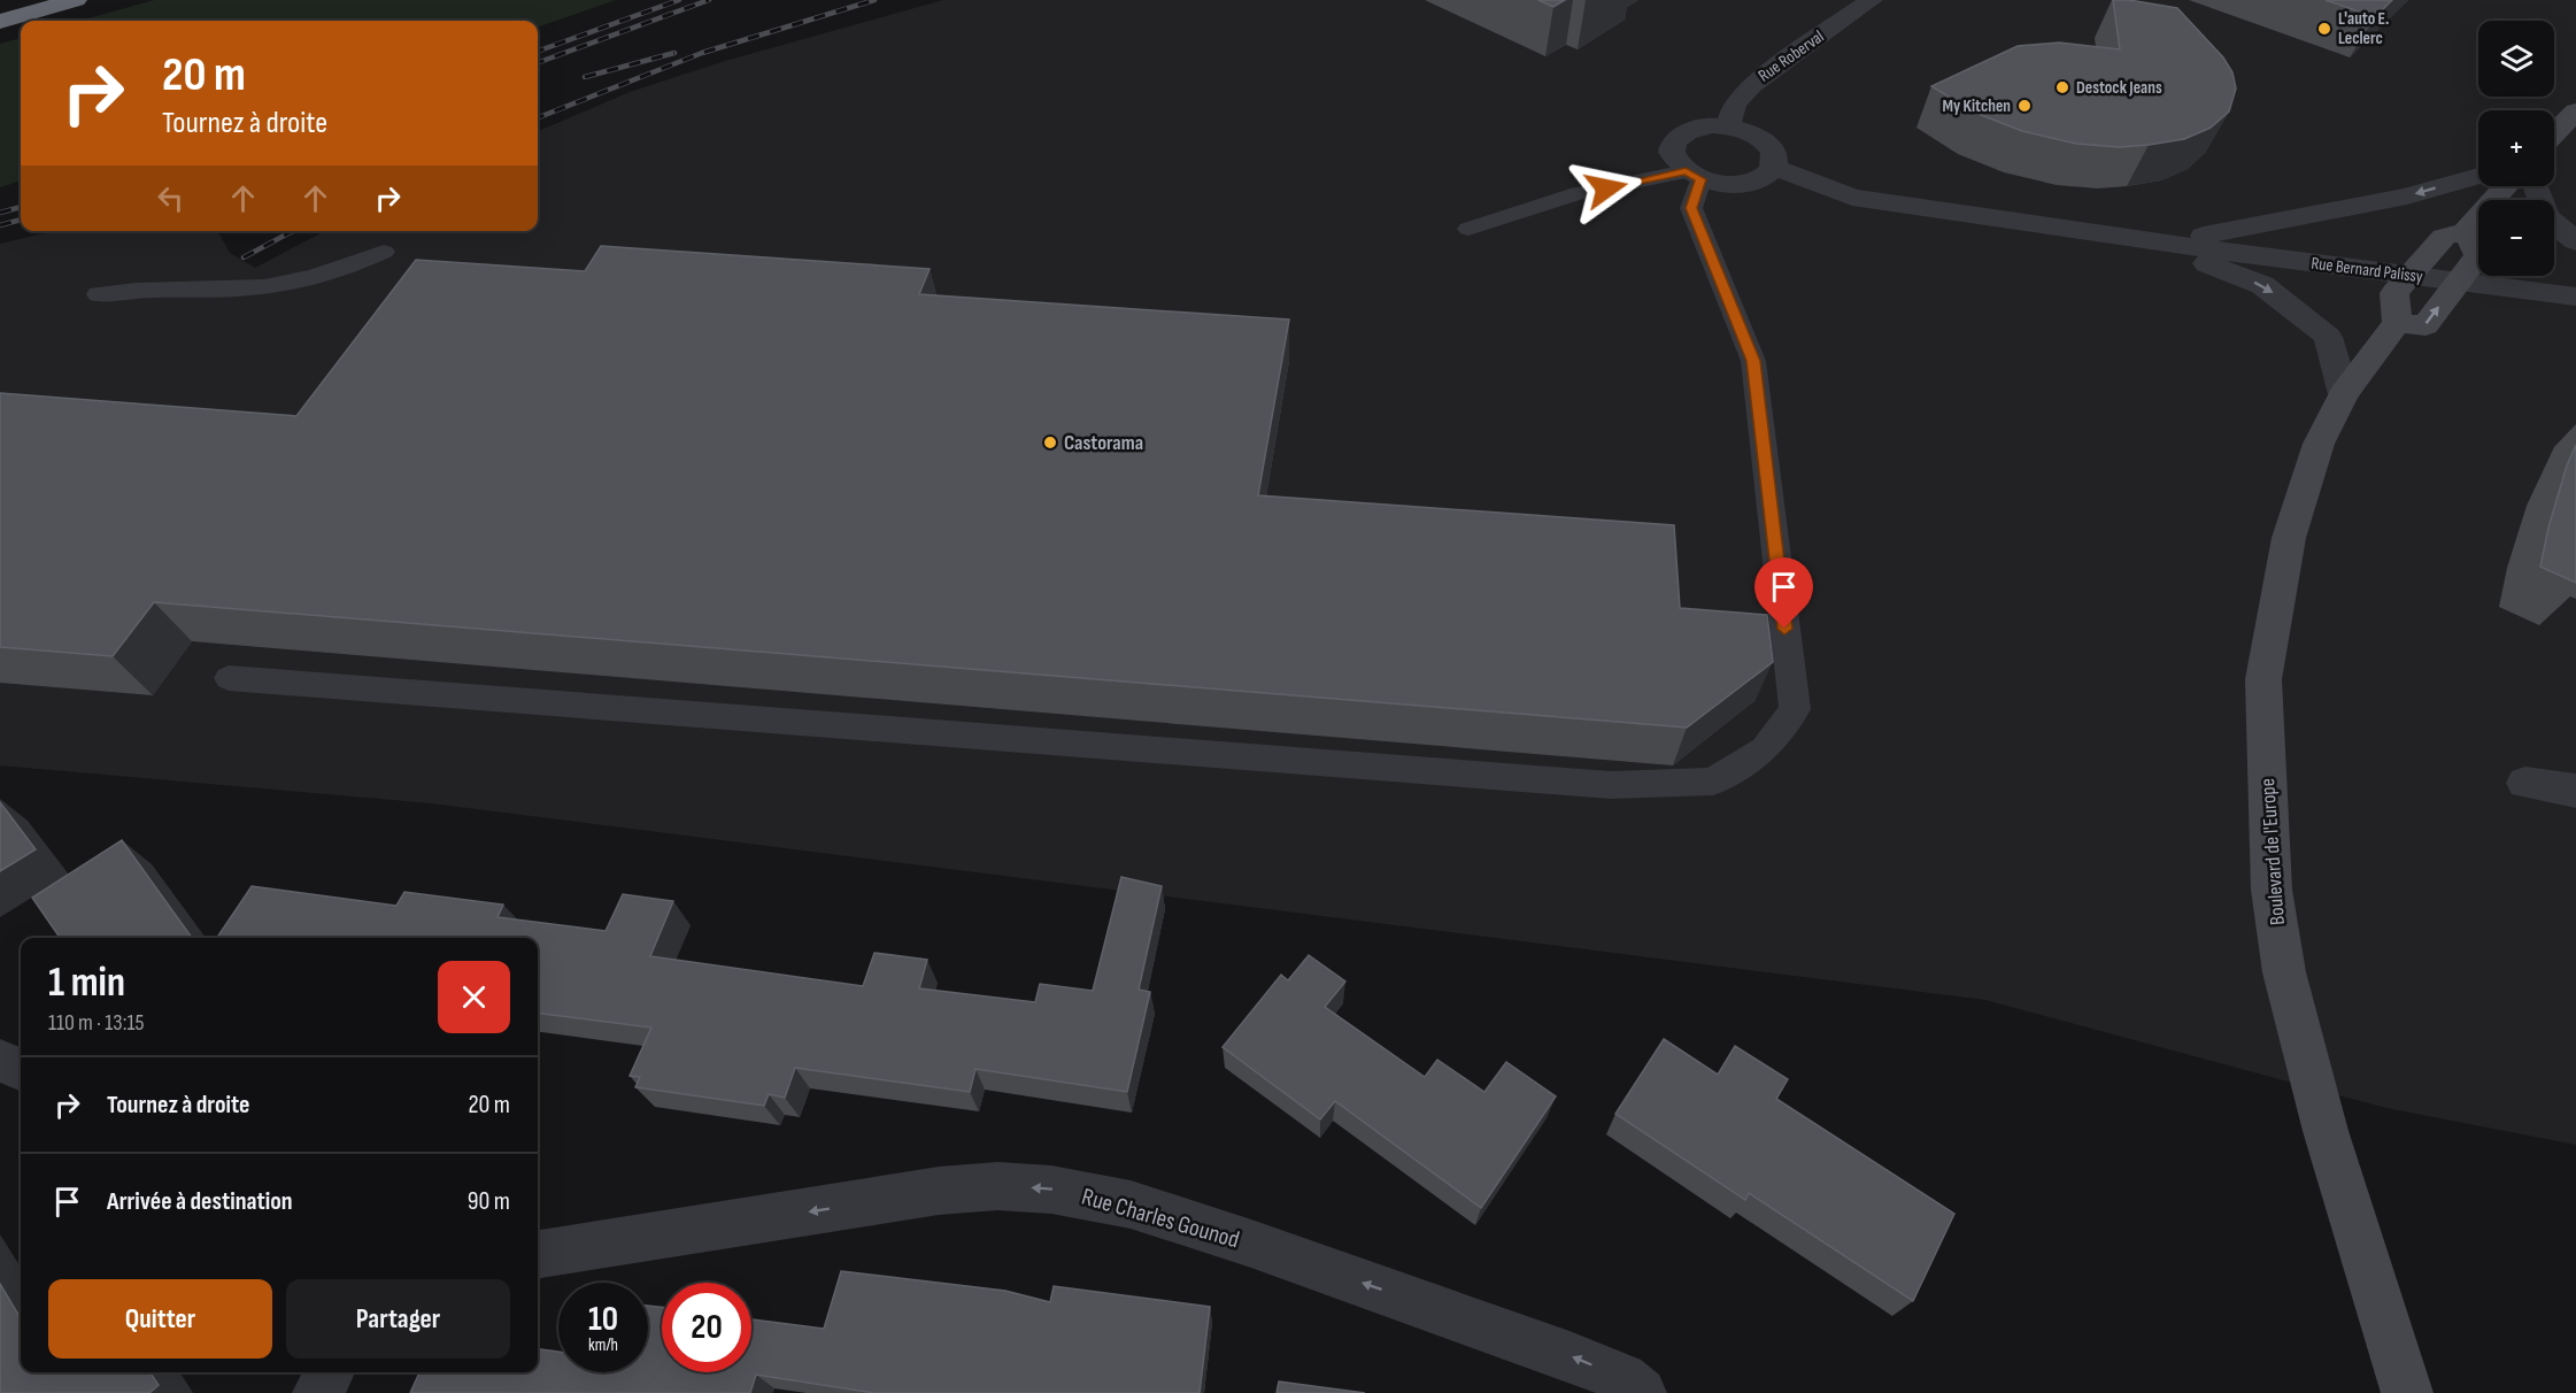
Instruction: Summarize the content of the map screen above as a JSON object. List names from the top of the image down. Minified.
{"streets":{"main road":["Boulevard de l'Europe"],"street":["Rue Roberval","Rue Bernard Palissy","Rue Charles Gounod"]},"crossings":[["Rue Bernard Palissy","Boulevard de l'Europe"]],"one_way":["Rue Charles Gounod"],"places":["L'auto E. Leclerc","Destock Jeans","My Kitchen","Castorama"],"page":{"map_buttons":["+","−"],"turn":["20 m","Tournez à droite"],"heading":["1 min","110 m · 13:15"],"list":[{"name":"Tournez à droite","value":"20 m"},{"name":"Arrivée à destination","value":"90 m"}],"buttons":["Quitter","Partager"],"speed":"10 km/h","limit":"20"}}
